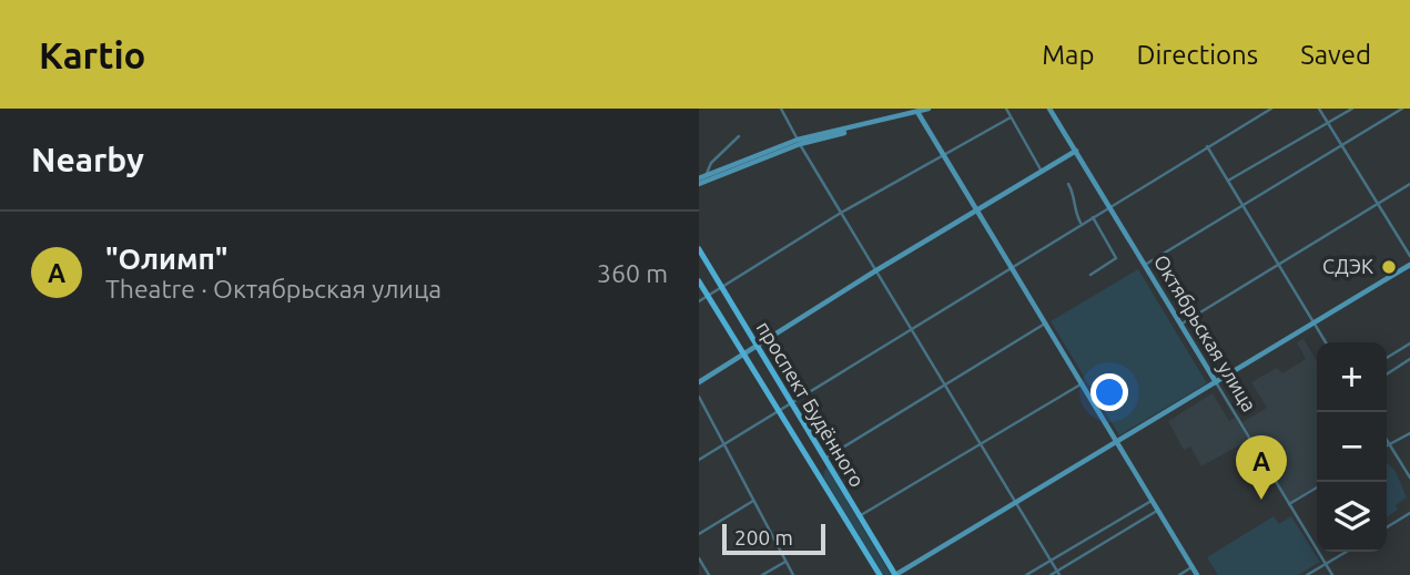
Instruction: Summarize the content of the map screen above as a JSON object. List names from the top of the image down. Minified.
{"streets":{"main road":["проспект Будённого"],"street":["Октябрьская улица"]},"places":["СДЭК"],"scale_bar":"200 m","page":{"header":"Kartio","nav":["Map","Directions","Saved"],"heading":"Nearby","list":[{"mark":"A","name":"\"Олимп\"","note":"Theatre · Октябрьская улица","value":"360 m"}],"map_buttons":["+","−"],"pins":"A","scale":"200 m"}}
